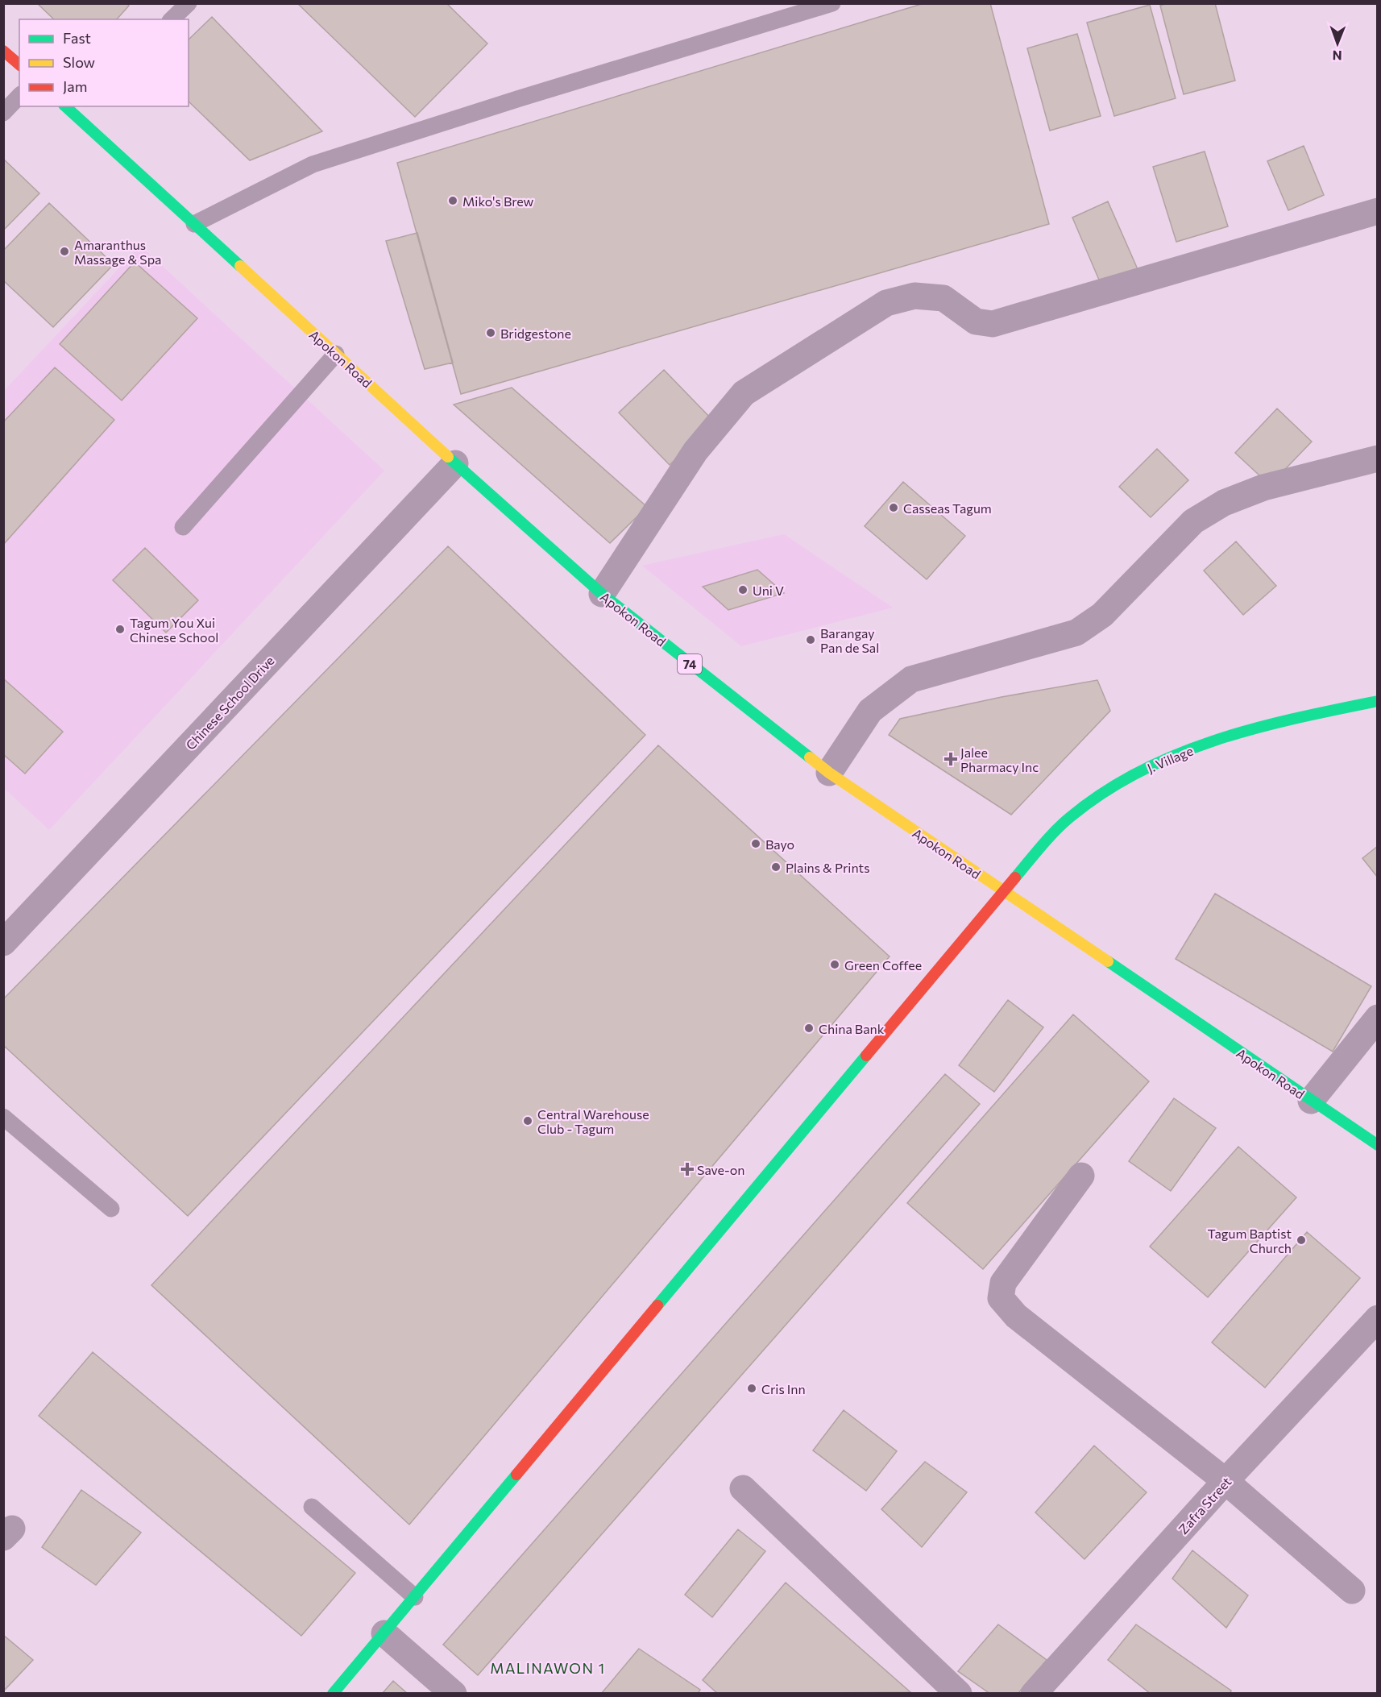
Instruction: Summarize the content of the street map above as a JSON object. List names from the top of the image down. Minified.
{"streets":{"main road":["Apokon Road","74","J. Village"],"street":["Chinese School Drive","Zafra Street"]},"crossings":[["Apokon Road","Chinese School Drive"],["Apokon Road","J. Village"]],"districts":["MALINAWON 1"],"places":{"other":["Miko's Brew","Amaranthus Massage & Spa","Bridgestone","Casseas Tagum","Uni V","Tagum You Xui Chinese School","Barangay Pan de Sal","Bayo","Plains & Prints","Green Coffee","China Bank","Central Warehouse Club - Tagum","Tagum Baptist Church","Cris Inn"],"health":["Jalee Pharmacy Inc","Save-on"]},"legend":["Fast","Slow","Jam"],"north":"bottom"}
